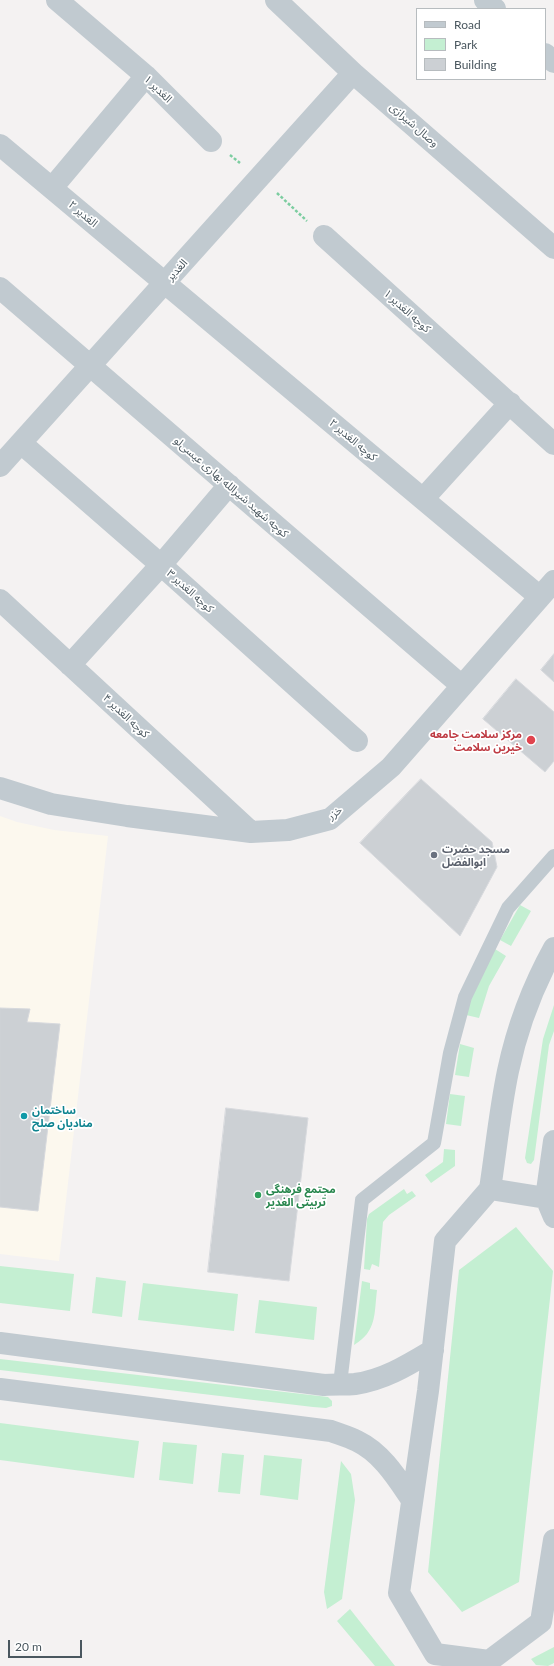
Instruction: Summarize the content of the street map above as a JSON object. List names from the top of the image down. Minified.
{"streets":{"street":["الغدیر ۱","وصال شیرازی","۲ الغدیر","الغدیر","کوچه الغدیر ۱","کوچه الغدیر ۲","کوچه شهید شیرالله بهاری عیسی‌لو","کوچه الغدیر ۳","کوچه الغدیر ۴","خزر"]},"crossings":[["وصال شیرازی","الغدیر"],["۲ الغدیر","الغدیر"],["۲ الغدیر","کوچه الغدیر ۲"],["الغدیر","کوچه الغدیر ۲"],["الغدیر","کوچه شهید شیرالله بهاری عیسی‌لو"],["الغدیر","کوچه الغدیر ۳"],["کوچه الغدیر ۲","خزر"],["کوچه شهید شیرالله بهاری عیسی‌لو","خزر"],["کوچه الغدیر ۴","خزر"]],"places":["مرکز سلامت جامعه خیرین سلامت","مسجد حضرت ابوالفضل","ساختمان منادیان صلح","مجتمع فرهنگی تربیتی الغدیر"],"legend":["Road","Park","Building"],"scale_bar":"20 m"}
